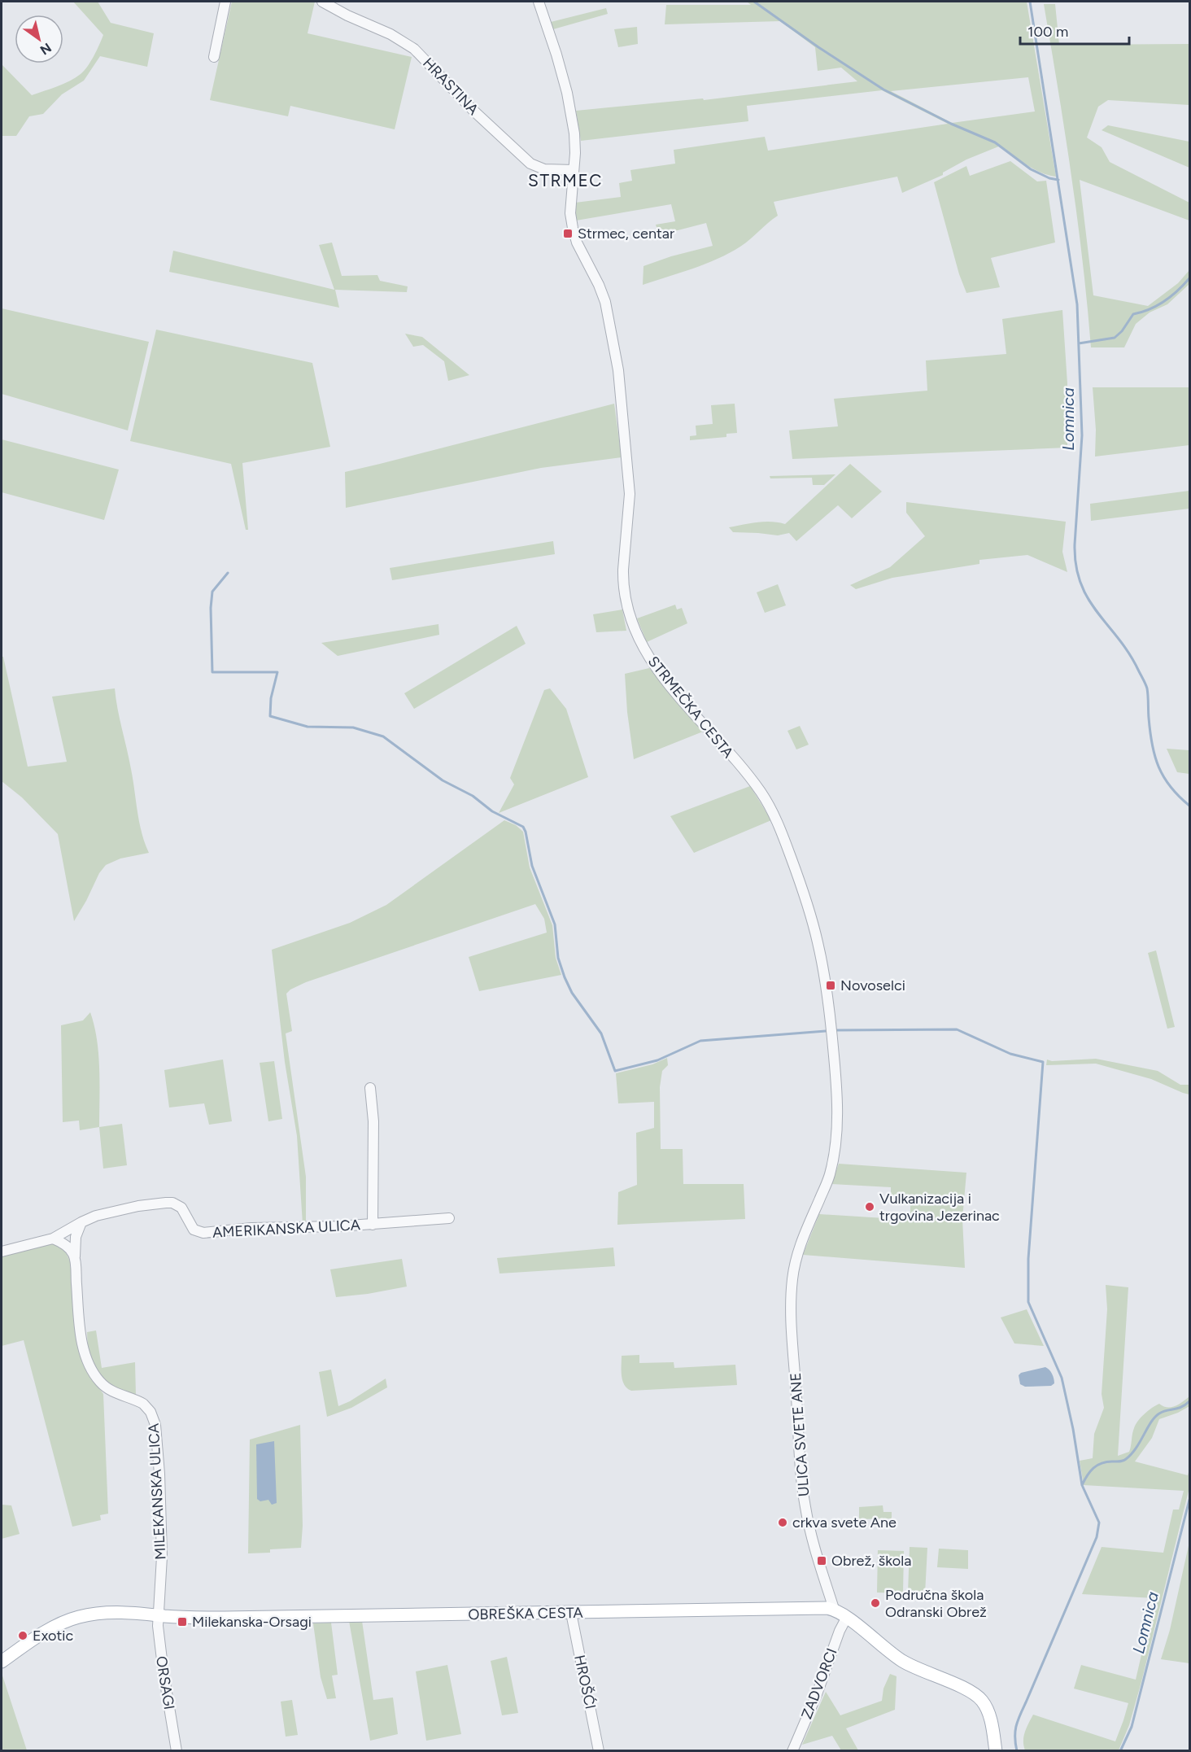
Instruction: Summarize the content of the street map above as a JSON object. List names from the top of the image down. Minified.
{"streets":{"main road":["OBREŠKA CESTA"],"street":["HRASTINA","STRMEČKA CESTA","AMERIKANSKA ULICA","ULICA SVETE ANE","MILEKANSKA ULICA","HROŠĆI","ORSAGI","ZADVORCI"]},"crossings":[["HRASTINA","STRMEČKA CESTA"],["STRMEČKA CESTA","ULICA SVETE ANE"],["AMERIKANSKA ULICA","MILEKANSKA ULICA"],["ULICA SVETE ANE","OBREŠKA CESTA"],["MILEKANSKA ULICA","OBREŠKA CESTA"],["MILEKANSKA ULICA","ORSAGI"],["OBREŠKA CESTA","HROŠĆI"],["OBREŠKA CESTA","ORSAGI"],["OBREŠKA CESTA","ZADVORCI"]],"districts":["STRMEC"],"water":["Lomnica"],"places":{"transit":["Strmec, centar","Novoselci","Obrež, škola","Milekanska-Orsagi"],"other":["Vulkanizacija i trgovina Jezerinac","crkva svete Ane","Područna škola Odranski Obrež","Exotic"]},"scale_bar":"100 m","north":"bottom right"}
